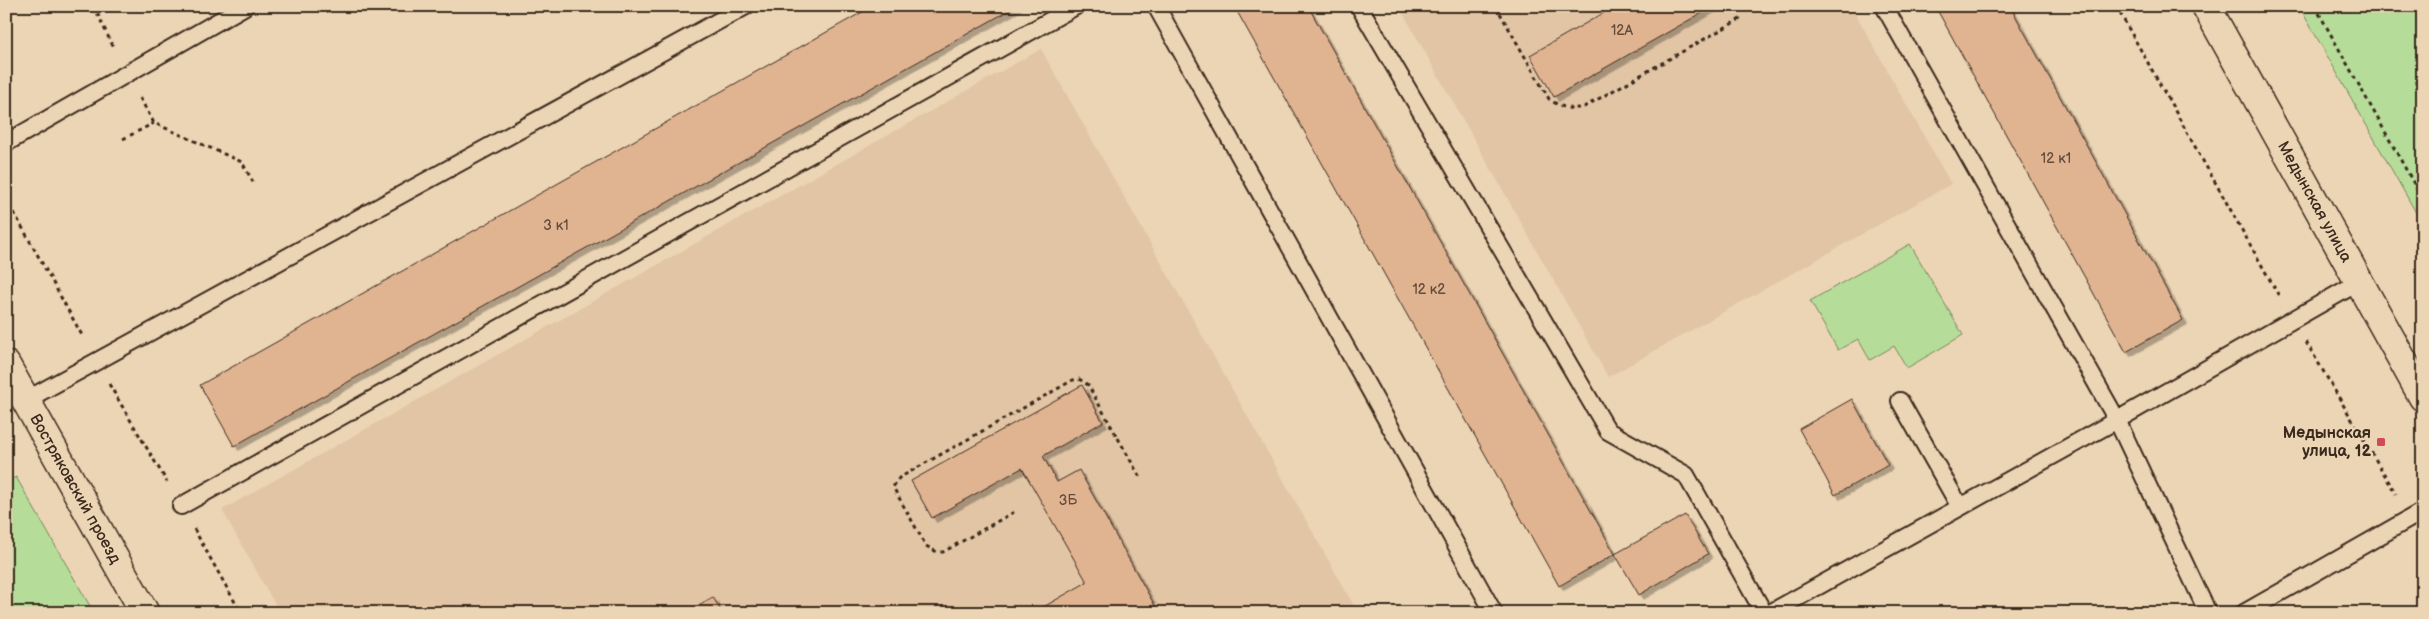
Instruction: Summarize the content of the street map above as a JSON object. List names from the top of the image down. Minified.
{"streets":{"street":["Медынская улица","Востряковский проезд"]},"places":{"transit":["Медынская улица, 12"]},"house_numbers":["12А","12 к1","3 к1","12 к2","3Б"]}
